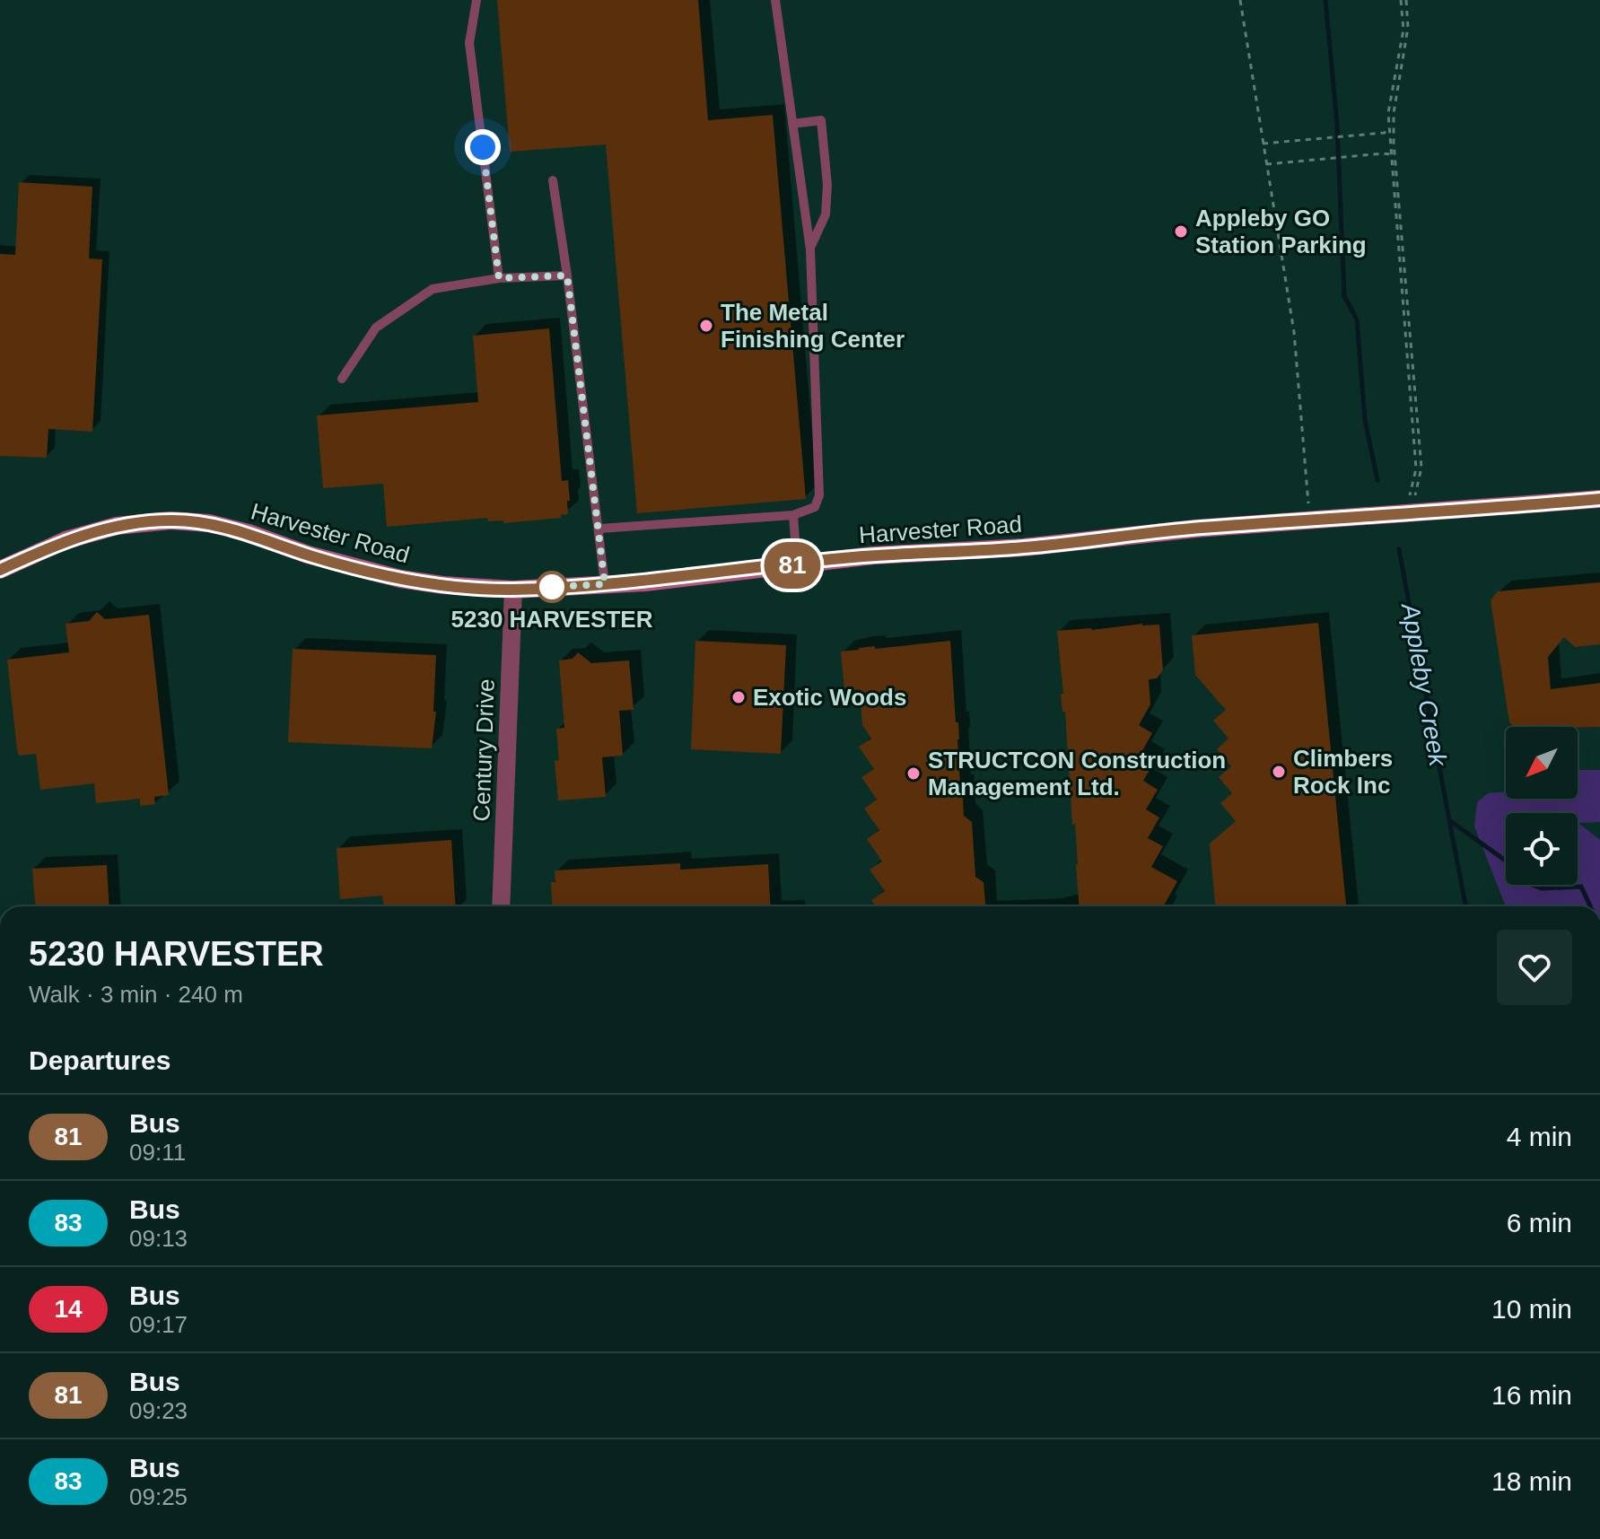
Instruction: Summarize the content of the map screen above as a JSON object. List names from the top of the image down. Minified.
{"streets":{"main road":["Harvester Road"],"street":["Century Drive"]},"crossings":[["Harvester Road","Century Drive"]],"water":["Appleby Creek"],"places":["Appleby GO Station Parking","The Metal Finishing Center","5230 HARVESTER","Exotic Woods","Climbers Rock Inc","STRUCTCON Construction Management Ltd."],"lines":["bus line 81"],"north":"bottom left","page":{"on_map":"81","heading":[["5230 HARVESTER","Walk · 3 min · 240 m"],"Departures"],"list":[{"mark":"81","name":"Bus","note":"09:11","value":"4 min"},{"mark":"83","name":"Bus","note":"09:13","value":"6 min"},{"mark":"14","name":"Bus","note":"09:17","value":"10 min"},{"mark":"81","name":"Bus","note":"09:23","value":"16 min"},{"mark":"83","name":"Bus","note":"09:25","value":"18 min"}]}}
